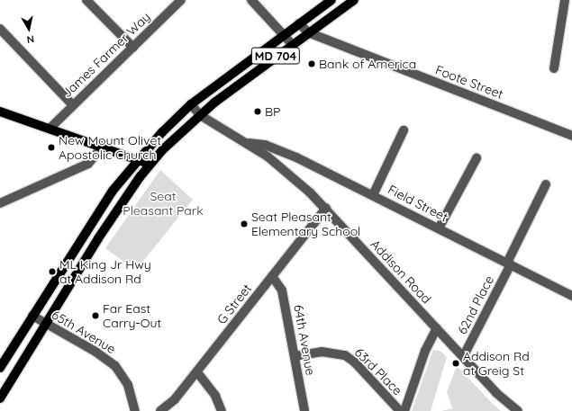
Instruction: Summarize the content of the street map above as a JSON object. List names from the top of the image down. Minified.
{"streets":{"main road":["MD 704"],"street":["James Farmer Way","Foote Street","Field Street","Addison Road","G Street","62nd Place","65th Avenue","64th Avenue","63rd Place"]},"crossings":[["MD 704","Foote Street"],["MD 704","Addison Road"],["MD 704","65th Avenue"],["Field Street","Addison Road"],["Field Street","62nd Place"],["Addison Road","G Street"],["Addison Road","62nd Place"],["G Street","64th Avenue"],["64th Avenue","63rd Place"]],"parks":["Seat Pleasant Park"],"places":["Bank of America","BP","New Mount Olivet Apostolic Church","Seat Pleasant Elementary School","ML King Jr Hwy at Addison Rd","Far East Carry-Out","Addison Rd at Greig St"],"north":"bottom"}
